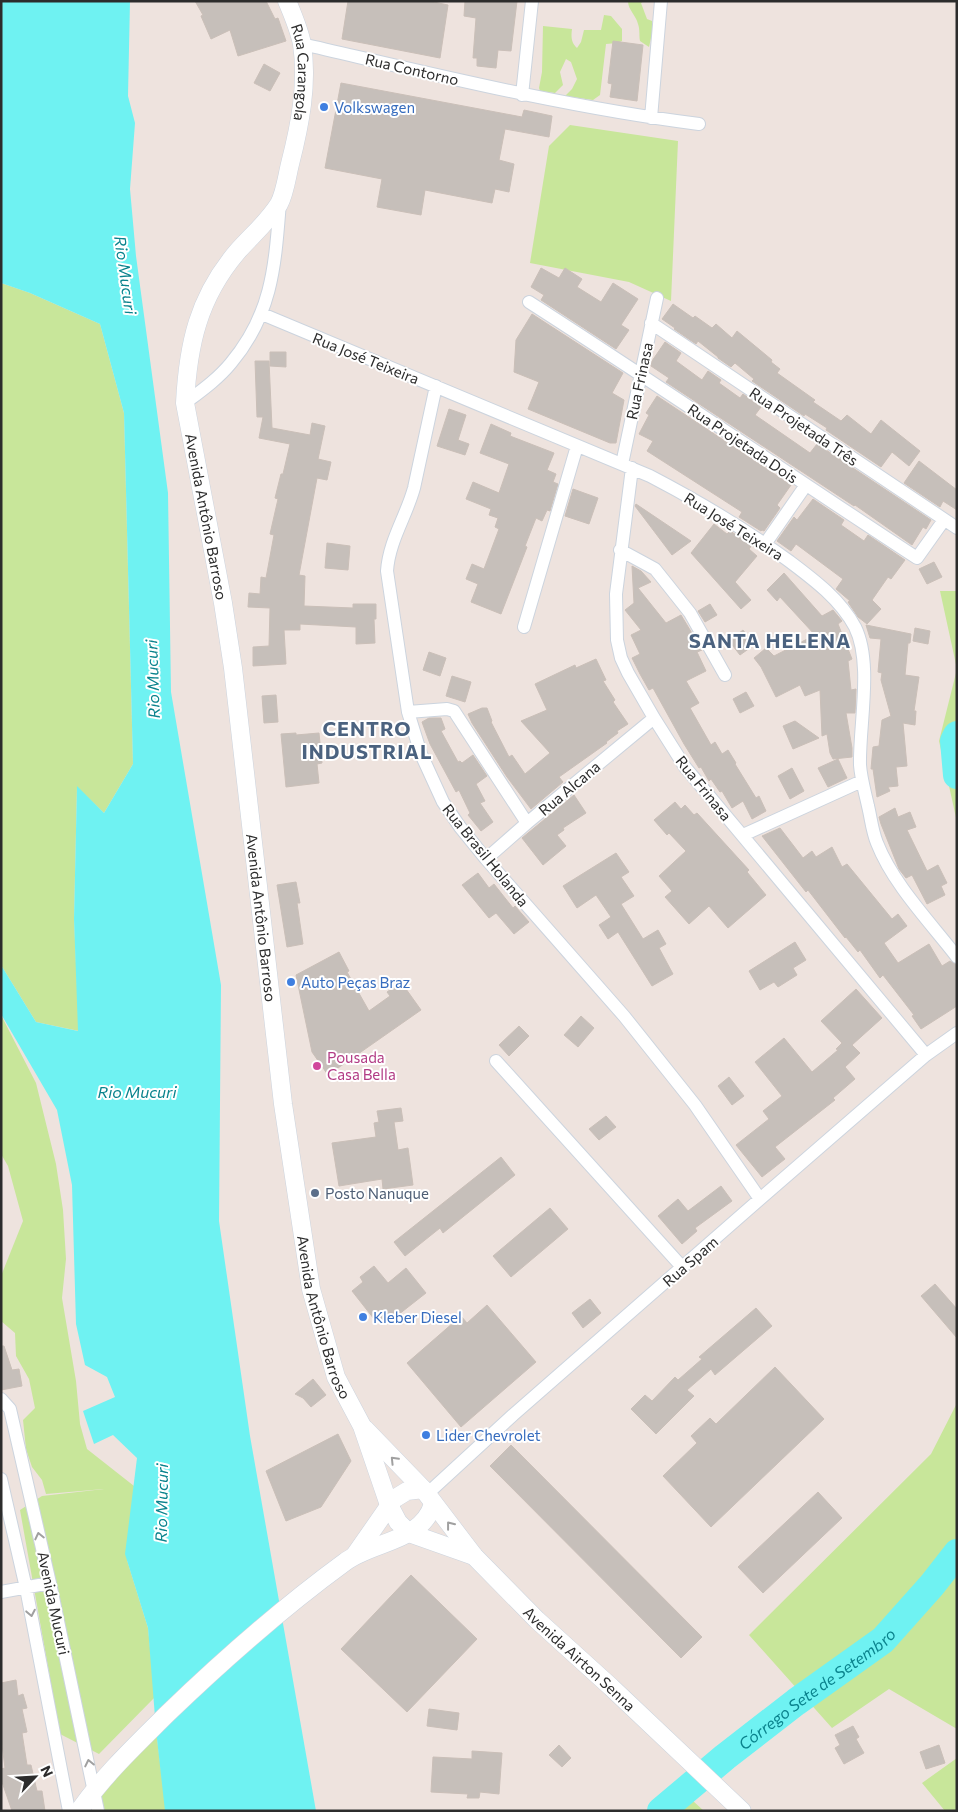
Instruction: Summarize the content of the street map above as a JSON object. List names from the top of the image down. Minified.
{"streets":{"main road":["Rua Carangola","Avenida Antônio Barroso","Avenida Airton Senna"],"street":["Rua Contorno","Rua José Teixeira","Rua Frinasa","Rua Projetada Três","Rua Projetada Dois","Rua Alcana","Rua Brasil Holanda","Rua Spam","Avenida Mucuri"]},"crossings":[["Rua Contorno","Rua Carangola"],["Rua Carangola","Avenida Antônio Barroso"],["Rua José Teixeira","Rua Frinasa"],["Rua José Teixeira","Rua Brasil Holanda"],["Rua Frinasa","Rua Projetada Três"],["Rua Frinasa","Rua Projetada Dois"],["Rua Frinasa","Rua Alcana"],["Rua Frinasa","Rua Spam"],["Rua Projetada Três","Rua Projetada Dois"],["Avenida Antônio Barroso","Rua Spam"],["Avenida Antônio Barroso","Avenida Airton Senna"],["Rua Alcana","Rua Brasil Holanda"],["Rua Brasil Holanda","Rua Spam"],["Rua Spam","Avenida Airton Senna"]],"districts":["SANTA HELENA","CENTRO INDUSTRIAL"],"water":["Rio Mucuri","Córrego Sete de Setembro"],"places":["Volkswagen","Auto Peças Braz","Pousada Casa Bella","Posto Nanuque","Kleber Diesel","Lider Chevrolet"],"north":"top right"}
